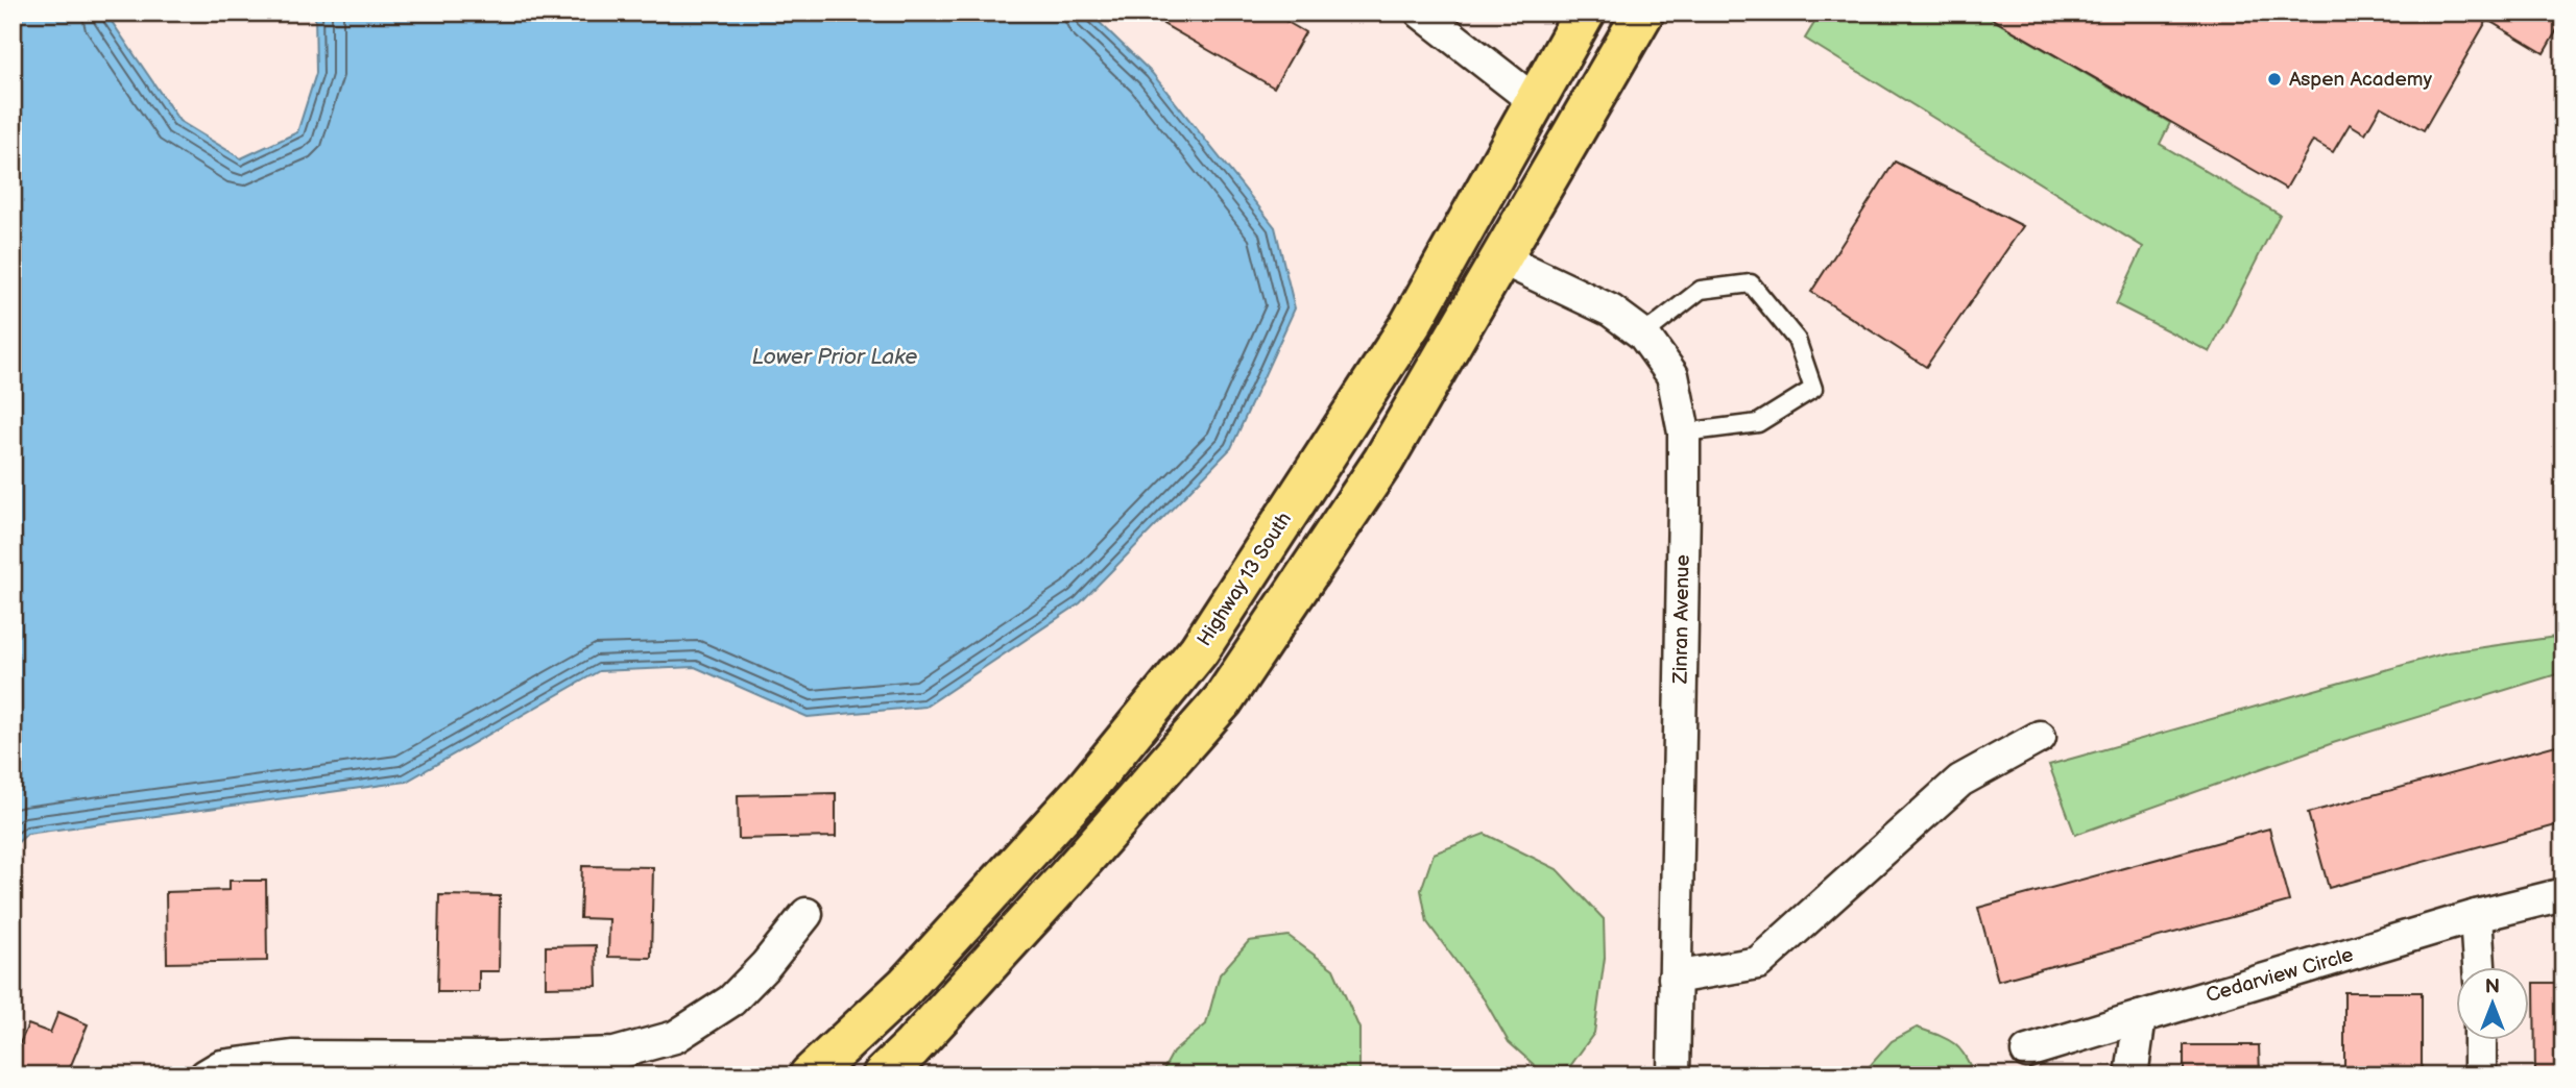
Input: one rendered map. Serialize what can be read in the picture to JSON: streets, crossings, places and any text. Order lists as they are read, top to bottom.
{
  "streets": {
    "main road": ["Highway 13 South"],
    "street": ["Zinran Avenue", "Cedarview Circle"]
  },
  "water": ["Lower Prior Lake"],
  "places": ["Aspen Academy"],
  "north": "top"
}
